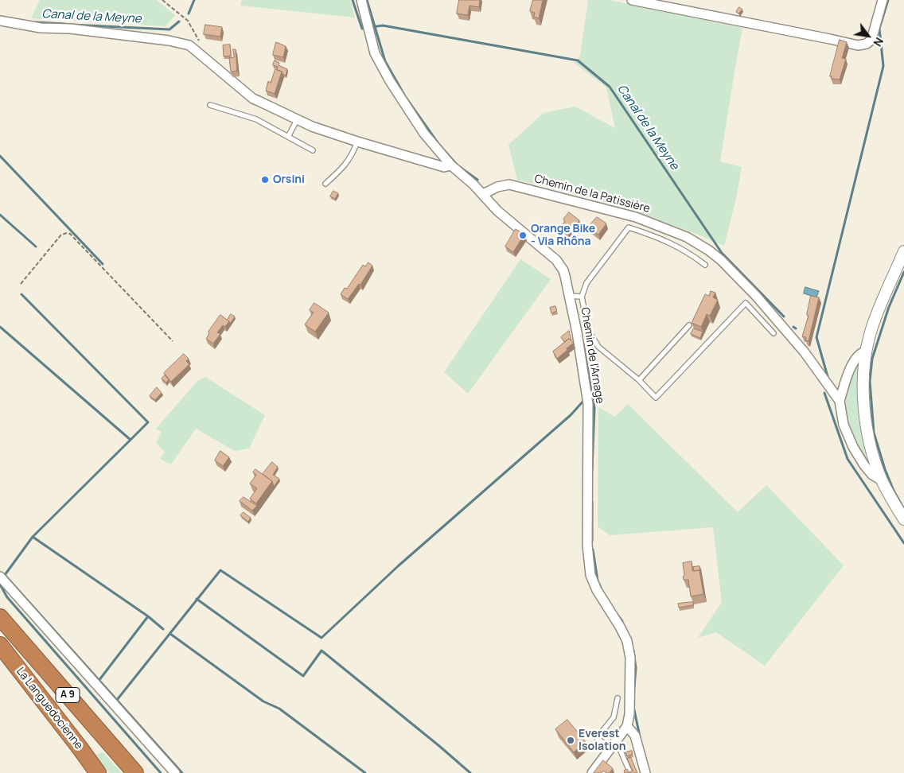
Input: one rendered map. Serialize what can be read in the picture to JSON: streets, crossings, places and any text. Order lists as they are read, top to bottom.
{
  "streets": {
    "highway": ["A 9", "La Languedocienne"],
    "street": ["Chemin de la Patissière", "Chemin de l'Arnage"]
  },
  "crossings": [
    ["Chemin de la Patissière", "Chemin de l'Arnage"]
  ],
  "water": ["Canal de la Meyne"],
  "places": ["Orsini", "Orange Bike - Via Rhôna", "Everest Isolation"],
  "north": "bottom right"
}
